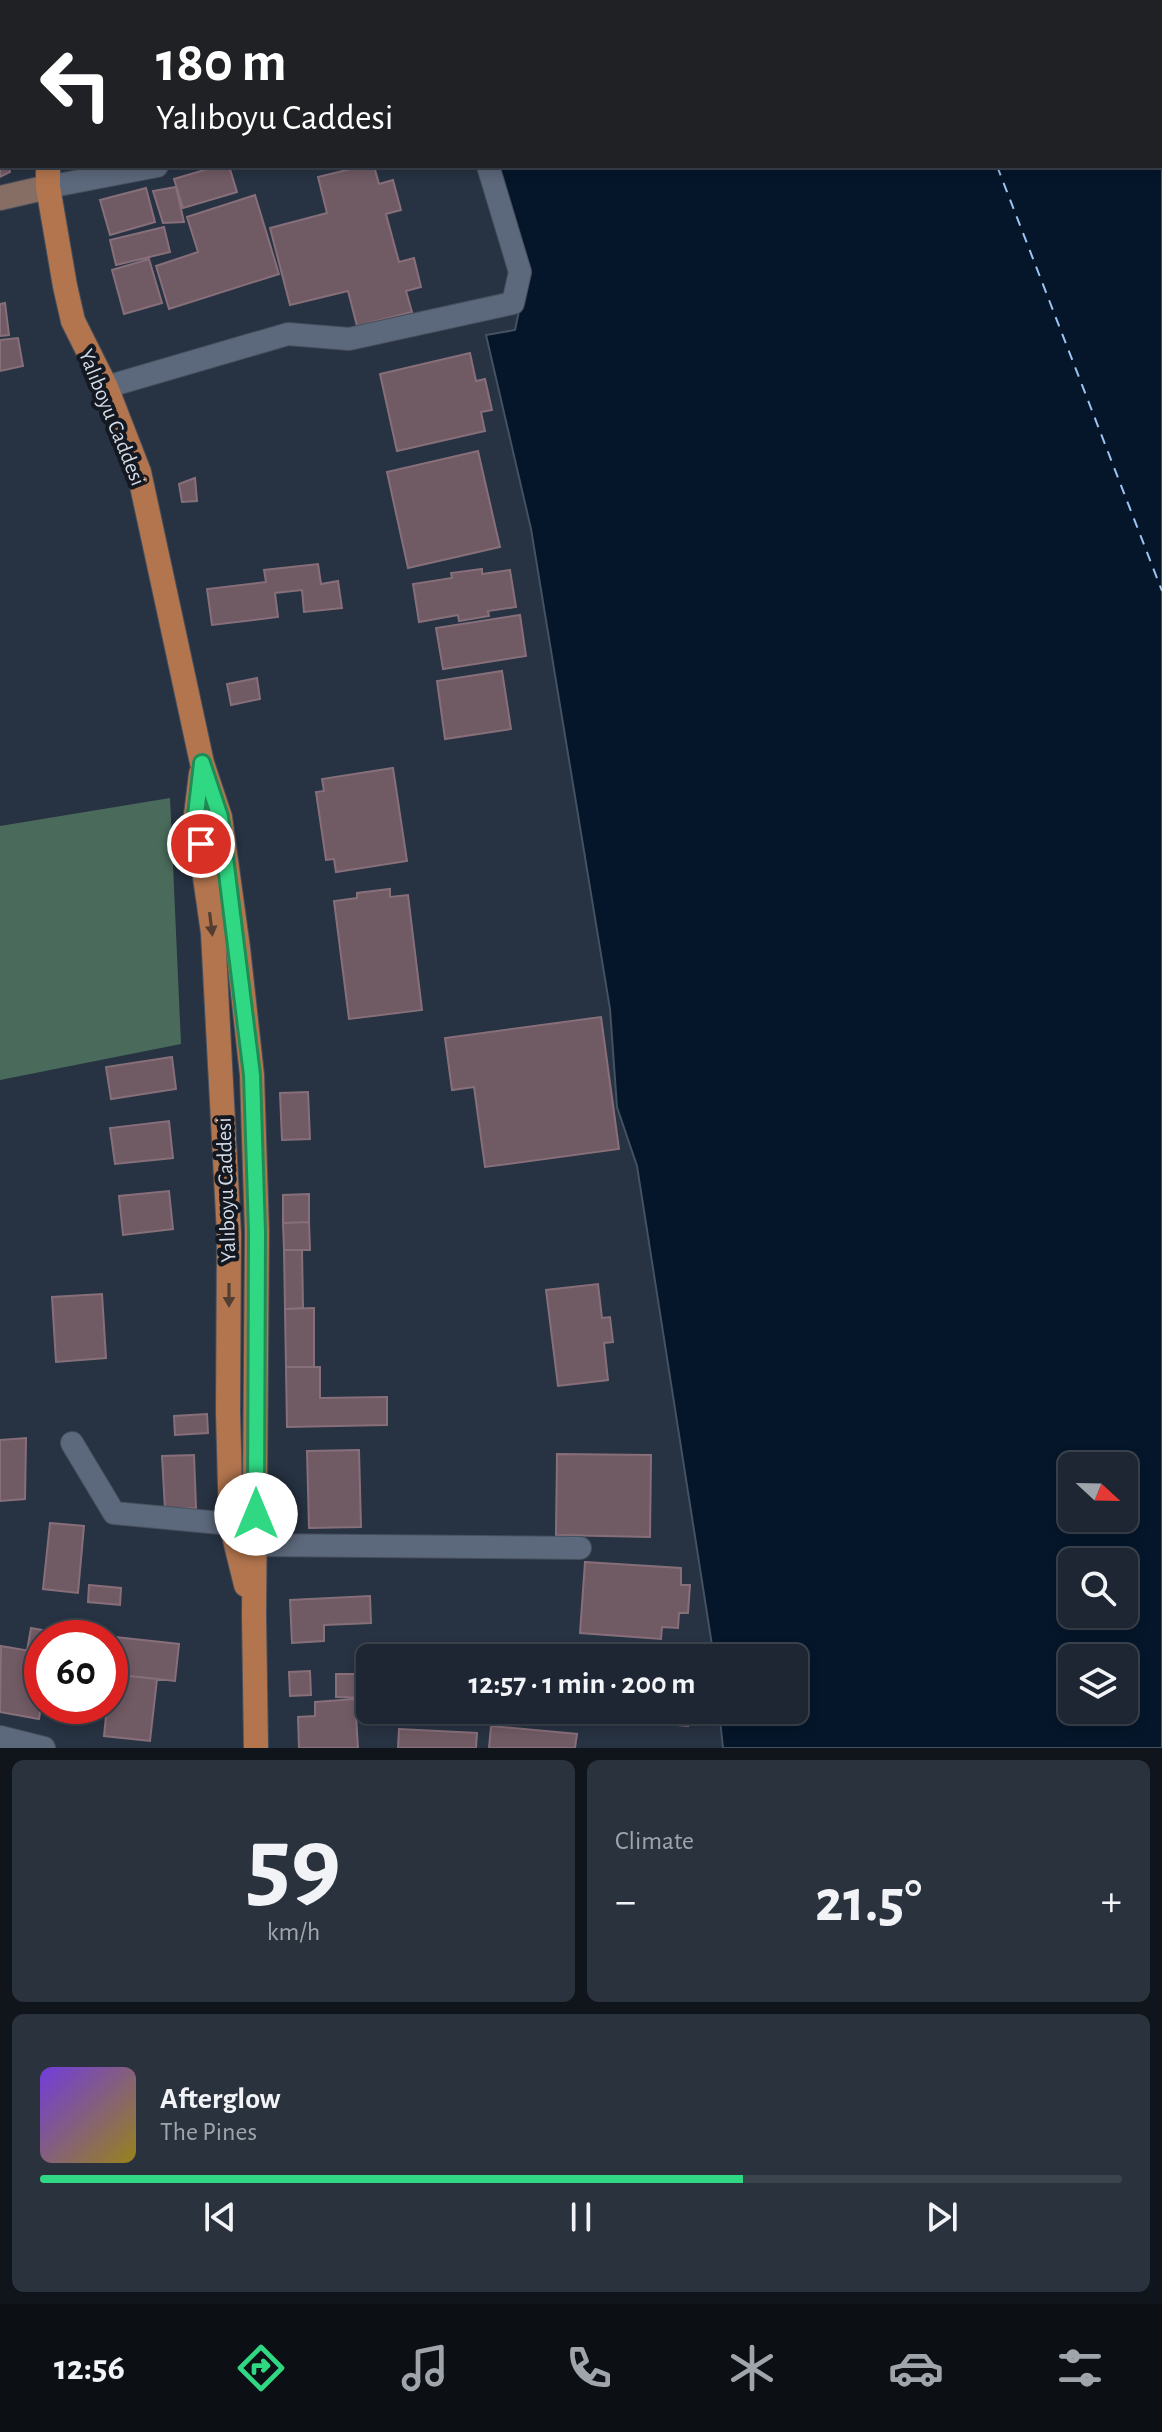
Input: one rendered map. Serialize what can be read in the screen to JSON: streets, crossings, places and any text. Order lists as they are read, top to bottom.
{
  "streets": {
    "main road": ["Yalıboyu Caddesi"]
  },
  "north": "right",
  "page": {
    "turn": ["180 m", "Yalıboyu Caddesi"],
    "limit": "60",
    "trip": "12:57 · 1 min · 200 m",
    "tile": [
      ["59", "km/h"],
      "Climate"
    ],
    "heat": ["−", "21.5°", "+"],
    "song": ["Afterglow", "The Pines"],
    "tabs": "12:56"
  }
}
